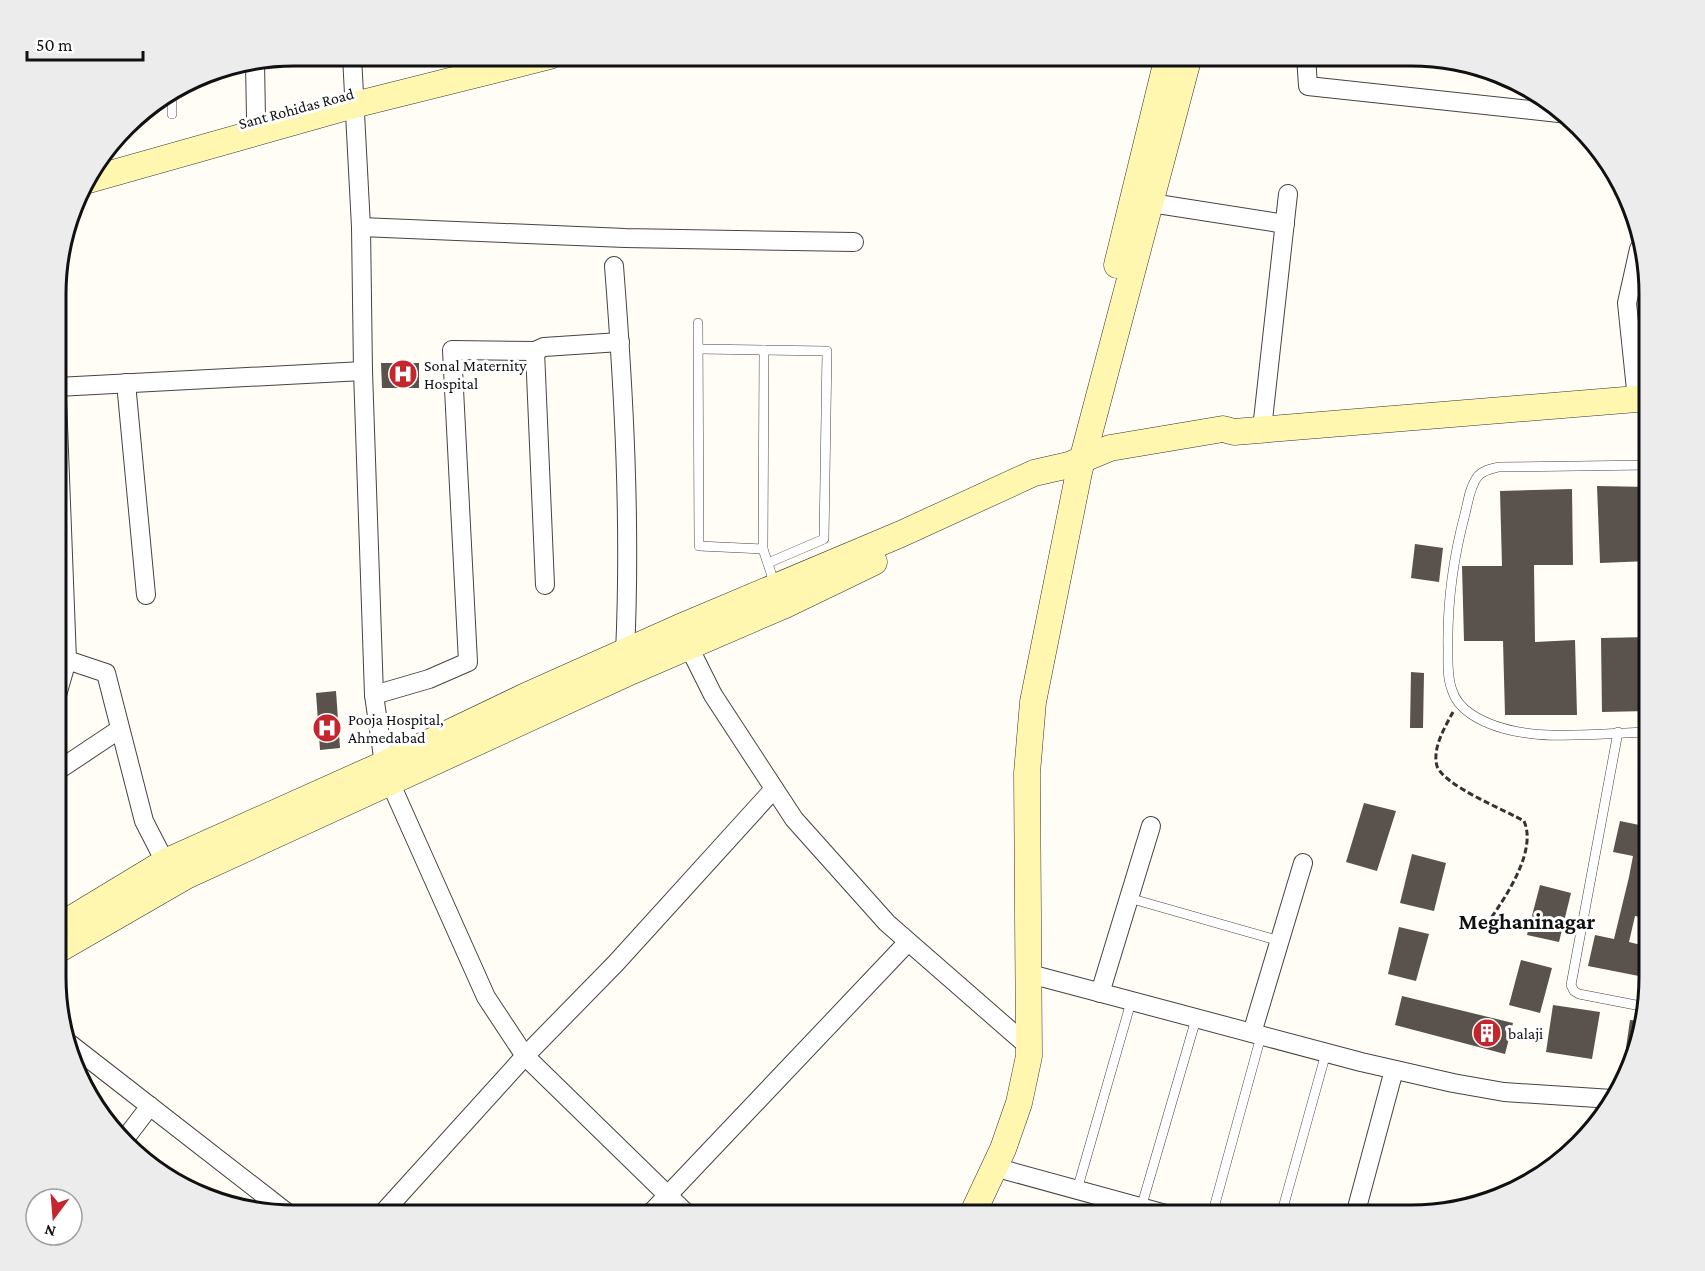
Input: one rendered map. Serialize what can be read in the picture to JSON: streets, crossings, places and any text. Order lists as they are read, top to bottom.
{
  "streets": {
    "street": ["Sant Rohidas Road"]
  },
  "districts": ["Meghaninagar"],
  "places": {
    "hospital": ["Sonal Maternity Hospital", "Pooja Hospital, Ahmedabad"],
    "building": ["balaji"]
  },
  "scale_bar": "50 m",
  "north": "bottom"
}
